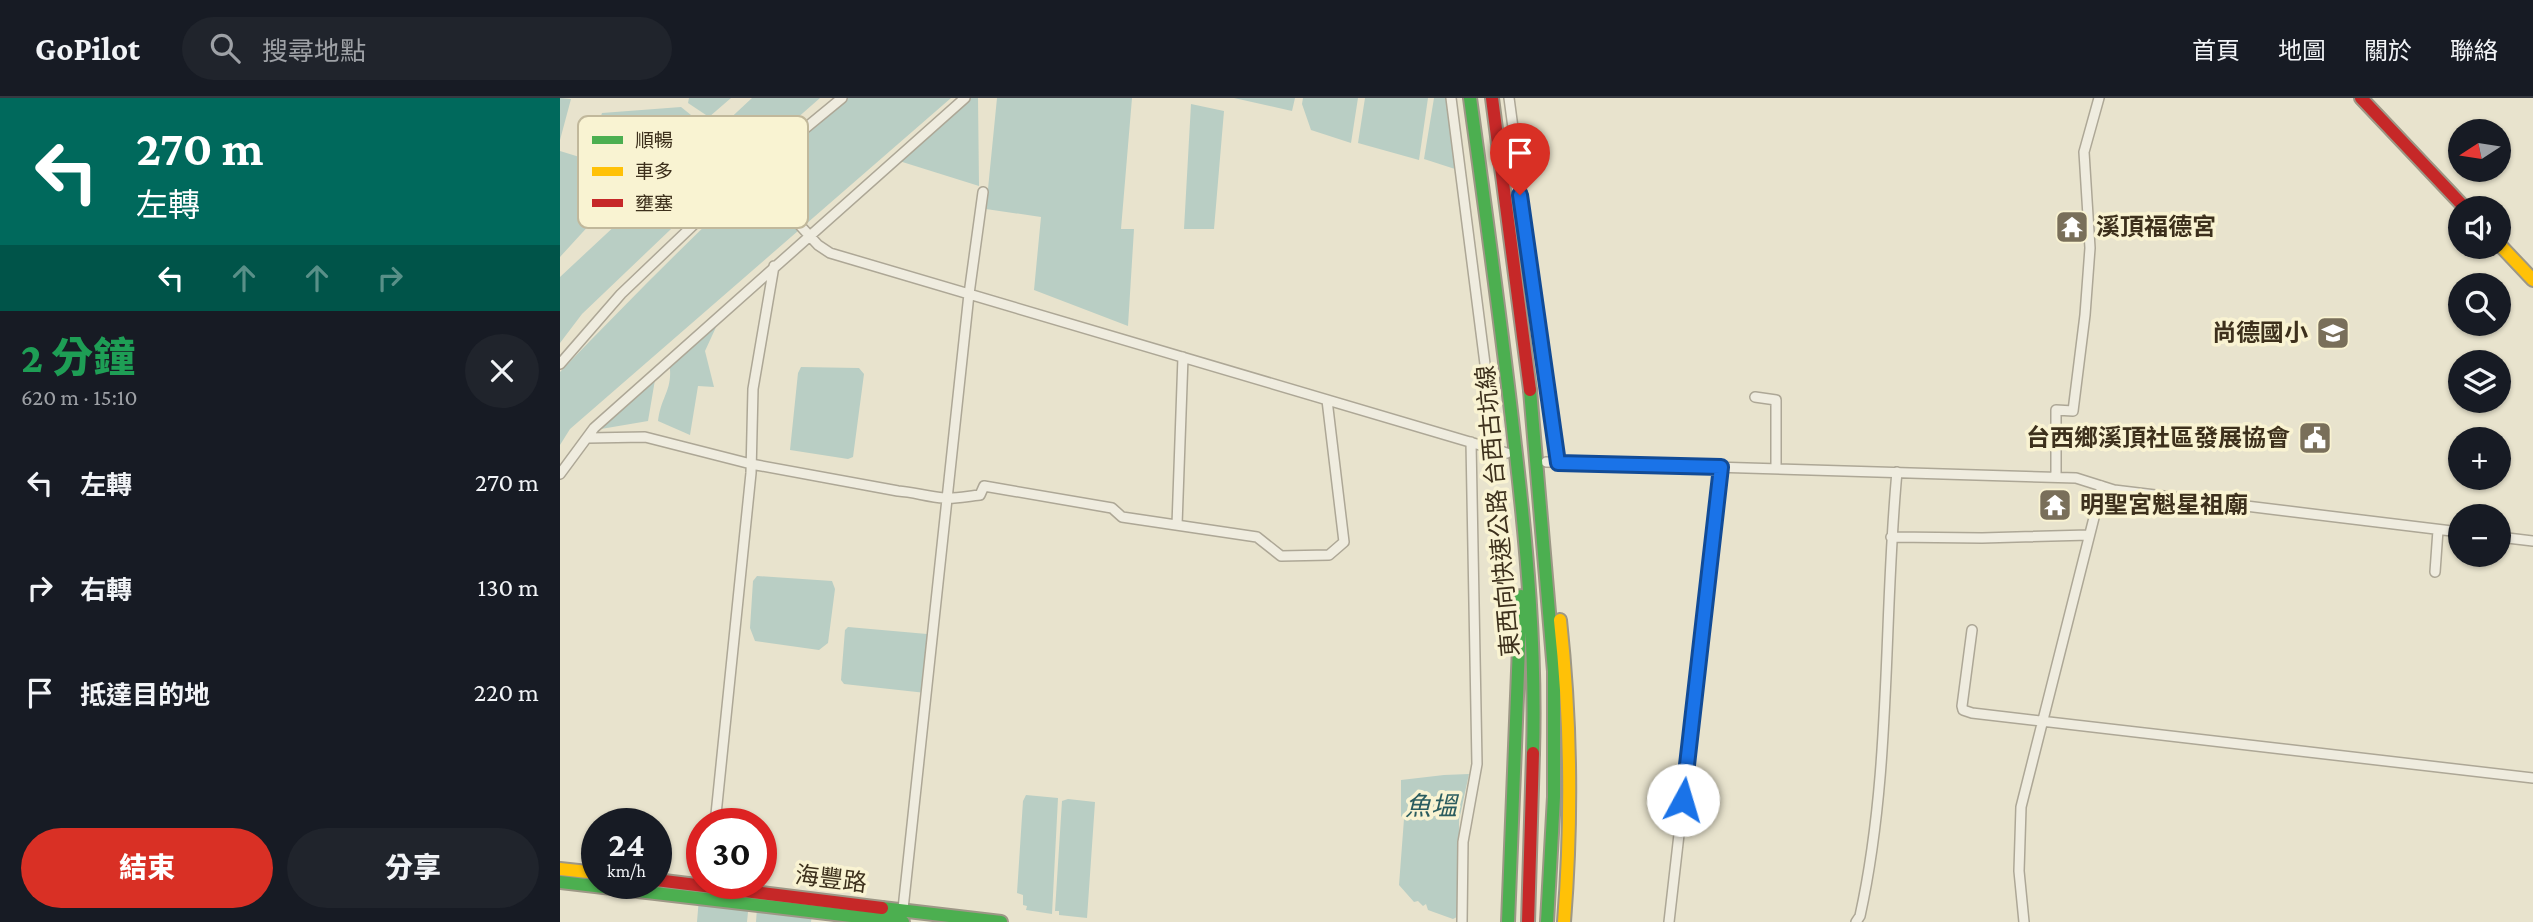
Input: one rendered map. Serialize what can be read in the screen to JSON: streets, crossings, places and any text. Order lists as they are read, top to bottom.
{
  "streets": {
    "main road": ["東西向快速公路 台西古坑線", "海豐路"]
  },
  "water": ["魚塭"],
  "places": {
    "temple": ["溪頂福德宮", "明聖宮魁星祖廟"],
    "school or university": ["尚德國小"],
    "public building": ["台西鄉溪頂社區發展協會"]
  },
  "legend": ["順暢", "車多", "壅塞"],
  "north": "left",
  "page": {
    "header": "GoPilot",
    "search": "搜尋地點",
    "nav": [
      "首頁",
      "地圖",
      "關於",
      "聯絡"
    ],
    "turn": ["270 m", "左轉"],
    "map_buttons": ["+", "−"],
    "heading": ["2 分鐘", "620 m · 15:10"],
    "list": [
      {
        "name": "左轉",
        "value": "270 m"
      },
      {
        "name": "右轉",
        "value": "130 m"
      },
      {
        "name": "抵達目的地",
        "value": "220 m"
      }
    ],
    "speed": "24 km/h",
    "limit": "30",
    "buttons": ["結束", "分享"]
  }
}
